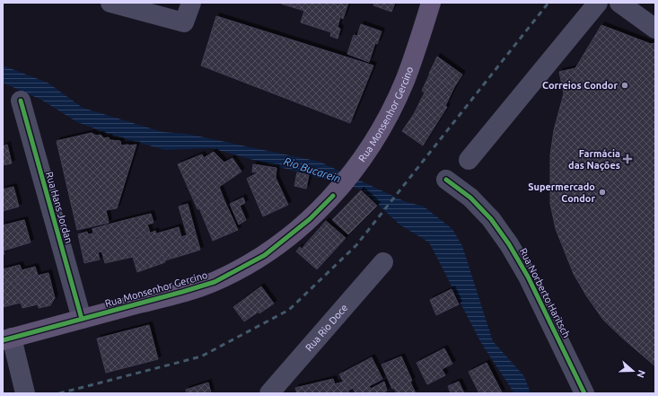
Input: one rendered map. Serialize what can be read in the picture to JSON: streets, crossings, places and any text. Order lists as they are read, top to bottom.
{
  "streets": {
    "main road": ["Rua Monsenhor Gercino"],
    "street": ["Rua Hans Jordan", "Rua Norberto Haritsch", "Rua Rio Doce"]
  },
  "crossings": [
    ["Rua Monsenhor Gercino", "Rua Hans Jordan"]
  ],
  "water": ["Rio Bucarein"],
  "places": {
    "other": ["Correios Condor", "Supermercado Condor"],
    "health": ["Farmácia das Nações"]
  },
  "north": "right"
}
